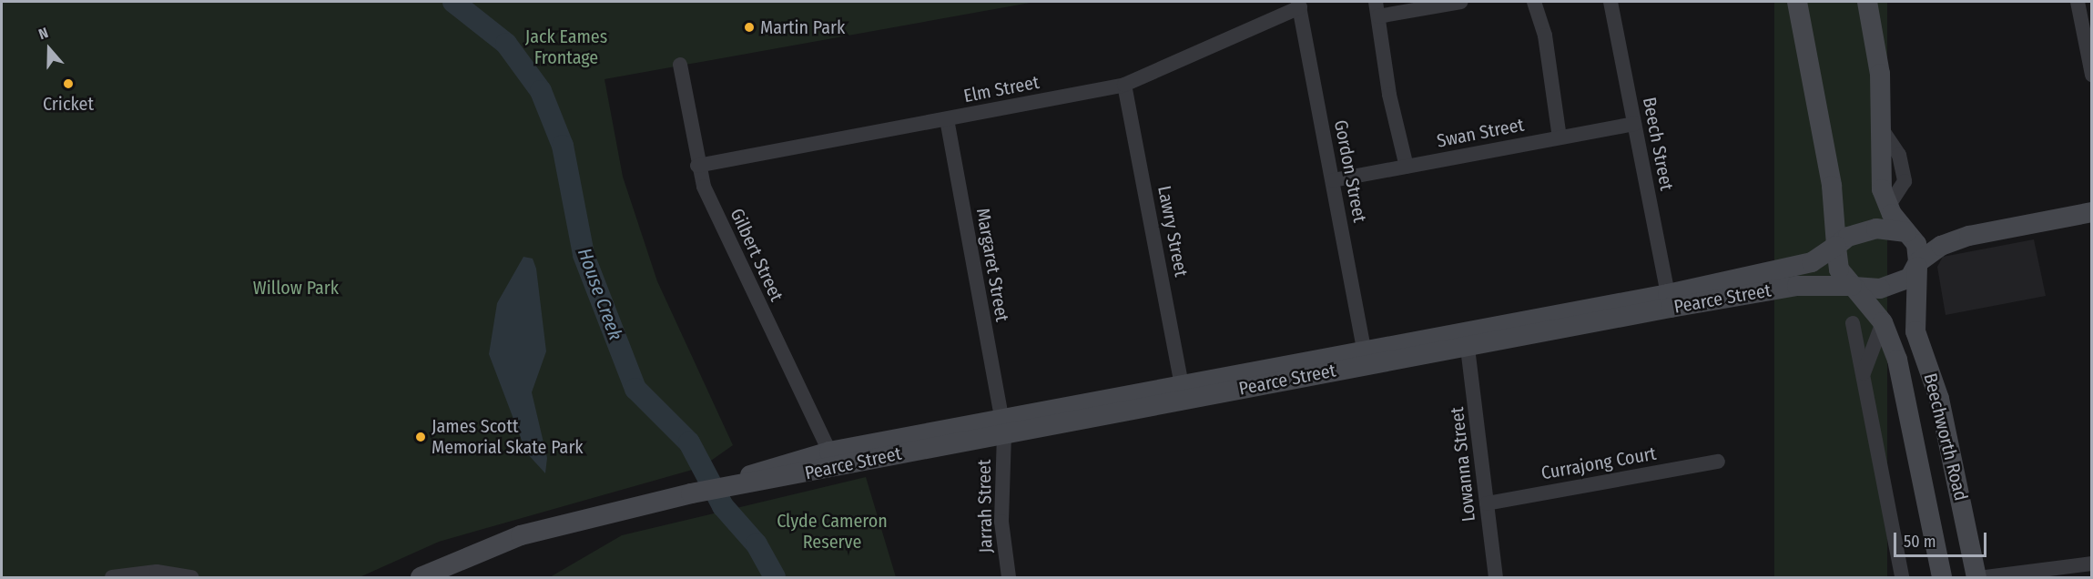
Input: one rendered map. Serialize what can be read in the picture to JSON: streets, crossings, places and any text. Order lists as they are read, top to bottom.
{
  "streets": {
    "main road": ["Pearce Street", "Beechworth Road"],
    "street": [
      "Elm Street",
      "Swan Street",
      "Beech Street",
      "Gordon Street",
      "Lawry Street",
      "Gilbert Street",
      "Margaret Street",
      "Currajong Court",
      "Lowanna Street",
      "Jarrah Street"
    ]
  },
  "crossings": [
    ["Elm Street", "Gordon Street"],
    ["Elm Street", "Lawry Street"],
    ["Elm Street", "Gilbert Street"],
    ["Elm Street", "Margaret Street"],
    ["Swan Street", "Beech Street"],
    ["Swan Street", "Gordon Street"],
    ["Beech Street", "Pearce Street"],
    ["Gordon Street", "Pearce Street"],
    ["Lawry Street", "Pearce Street"],
    ["Gilbert Street", "Pearce Street"],
    ["Margaret Street", "Pearce Street"],
    ["Margaret Street", "Jarrah Street"],
    ["Pearce Street", "Beechworth Road"],
    ["Pearce Street", "Lowanna Street"],
    ["Pearce Street", "Jarrah Street"],
    ["Currajong Court", "Lowanna Street"]
  ],
  "water": ["House Creek"],
  "parks": ["Jack Eames Frontage", "Willow Park", "Clyde Cameron Reserve"],
  "places": ["Martin Park", "Cricket", "James Scott Memorial Skate Park"],
  "scale_bar": "50 m",
  "north": "top"
}
